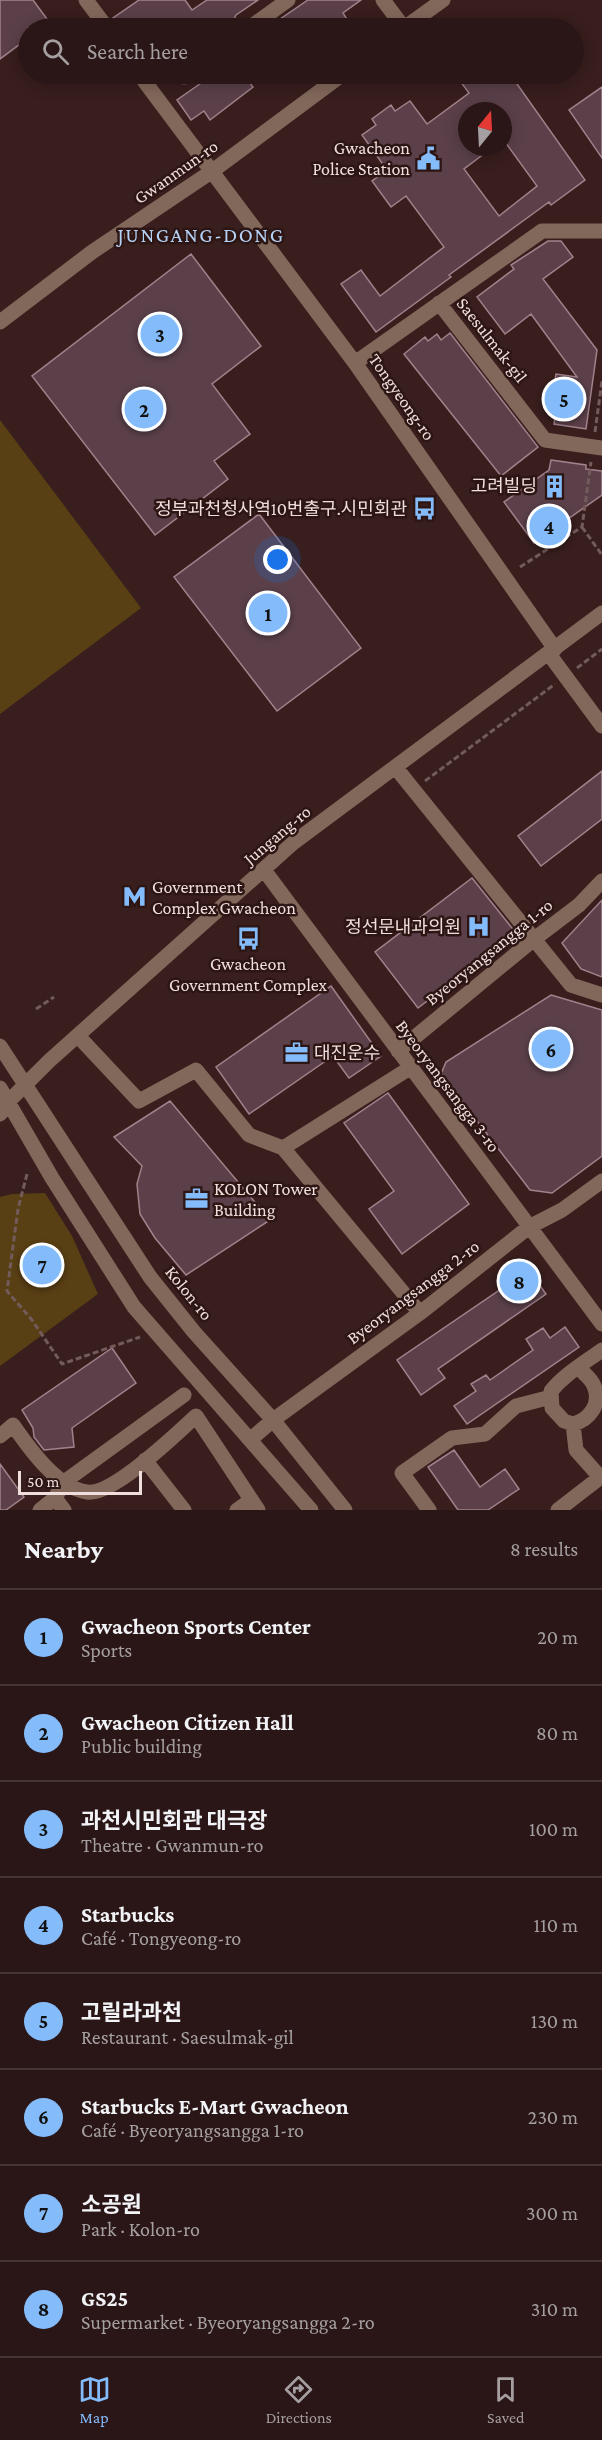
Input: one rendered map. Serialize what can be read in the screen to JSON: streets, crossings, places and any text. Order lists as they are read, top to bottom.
{
  "streets": {
    "street": [
      "Gwanmun-ro",
      "Saesulmak-gil",
      "Tongyeong-ro",
      "Jungang-ro",
      "Byeoryangsangga 1-ro",
      "Byeoryangsangga 3-ro",
      "Byeoryangsangga 2-ro",
      "Kolon-ro"
    ]
  },
  "crossings": [
    ["Gwanmun-ro", "Tongyeong-ro"],
    ["Saesulmak-gil", "Tongyeong-ro"],
    ["Tongyeong-ro", "Jungang-ro"],
    ["Jungang-ro", "Byeoryangsangga 3-ro"],
    ["Jungang-ro", "Kolon-ro"],
    ["Byeoryangsangga 1-ro", "Byeoryangsangga 3-ro"],
    ["Byeoryangsangga 3-ro", "Byeoryangsangga 2-ro"],
    ["Byeoryangsangga 2-ro", "Kolon-ro"]
  ],
  "districts": ["JUNGANG-DONG"],
  "places": {
    "public building": ["Gwacheon Police Station"],
    "building": ["고려빌딩"],
    "bus stop": ["정부과천청사역10번출구.시민회관", "Gwacheon Government Complex"],
    "metro station": ["Government Complex Gwacheon"],
    "hospital": ["정선문내과의원"],
    "office": ["대진운수", "KOLON Tower Building"]
  },
  "scale_bar": "50 m",
  "north": "top",
  "page": {
    "search": "Search here",
    "pins": [
      "3",
      "5",
      "2",
      "4",
      "1",
      "6",
      "7",
      "8"
    ],
    "scale": "50 m",
    "heading": ["Nearby", "8 results"],
    "list": [
      {
        "mark": "1",
        "name": "Gwacheon Sports Center",
        "note": "Sports",
        "value": "20 m"
      },
      {
        "mark": "2",
        "name": "Gwacheon Citizen Hall",
        "note": "Public building",
        "value": "80 m"
      },
      {
        "mark": "3",
        "name": "과천시민회관 대극장",
        "note": "Theatre · Gwanmun-ro",
        "value": "100 m"
      },
      {
        "mark": "4",
        "name": "Starbucks",
        "note": "Café · Tongyeong-ro",
        "value": "110 m"
      },
      {
        "mark": "5",
        "name": "고릴라과천",
        "note": "Restaurant · Saesulmak-gil",
        "value": "130 m"
      },
      {
        "mark": "6",
        "name": "Starbucks E-Mart Gwacheon",
        "note": "Café · Byeoryangsangga 1-ro",
        "value": "230 m"
      },
      {
        "mark": "7",
        "name": "소공원",
        "note": "Park · Kolon-ro",
        "value": "300 m"
      },
      {
        "mark": "8",
        "name": "GS25",
        "note": "Supermarket · Byeoryangsangga 2-ro",
        "value": "310 m"
      }
    ],
    "nav": ["Map", "Directions", "Saved"]
  }
}
